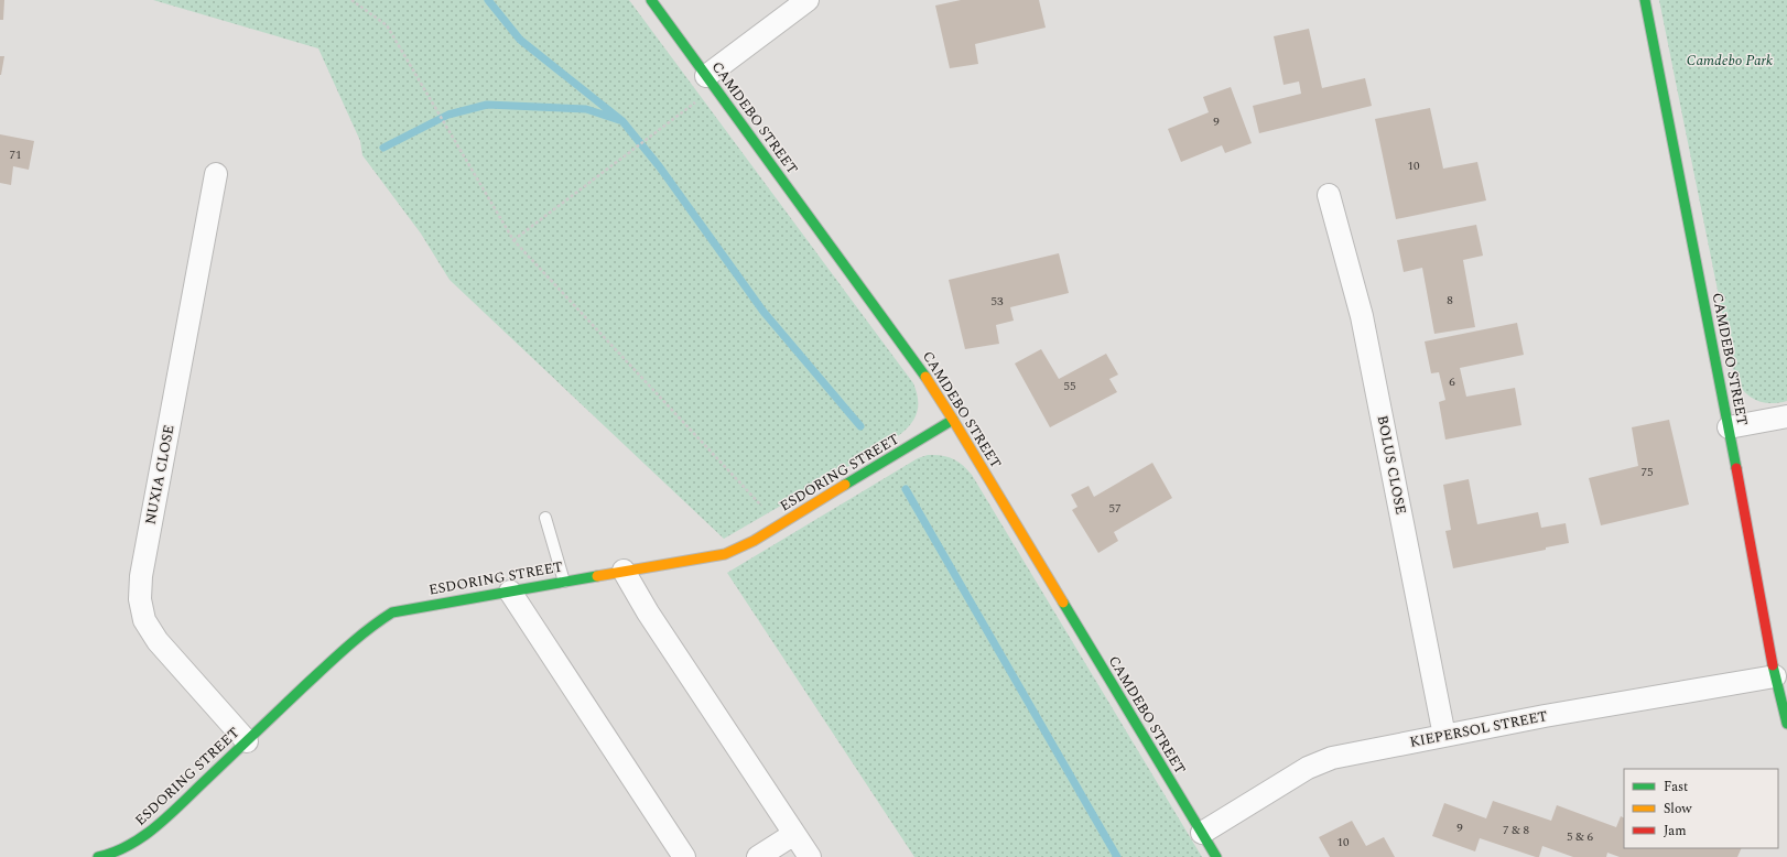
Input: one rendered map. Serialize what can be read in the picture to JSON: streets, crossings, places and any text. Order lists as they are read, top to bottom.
{
  "streets": {
    "street": [
      "CAMDEBO STREET",
      "BOLUS CLOSE",
      "ESDORING STREET",
      "NUXIA CLOSE",
      "KIEPERSOL STREET"
    ]
  },
  "crossings": [
    ["CAMDEBO STREET", "ESDORING STREET"],
    ["CAMDEBO STREET", "KIEPERSOL STREET"],
    ["BOLUS CLOSE", "KIEPERSOL STREET"],
    ["ESDORING STREET", "NUXIA CLOSE"]
  ],
  "parks": ["Camdebo Park"],
  "house_numbers": [
    "9",
    "71",
    "10",
    "8",
    "53",
    "6",
    "55",
    "75",
    "57",
    "9",
    "7 & 8",
    "5 & 6",
    "10"
  ],
  "legend": ["Fast", "Slow", "Jam"]
}
